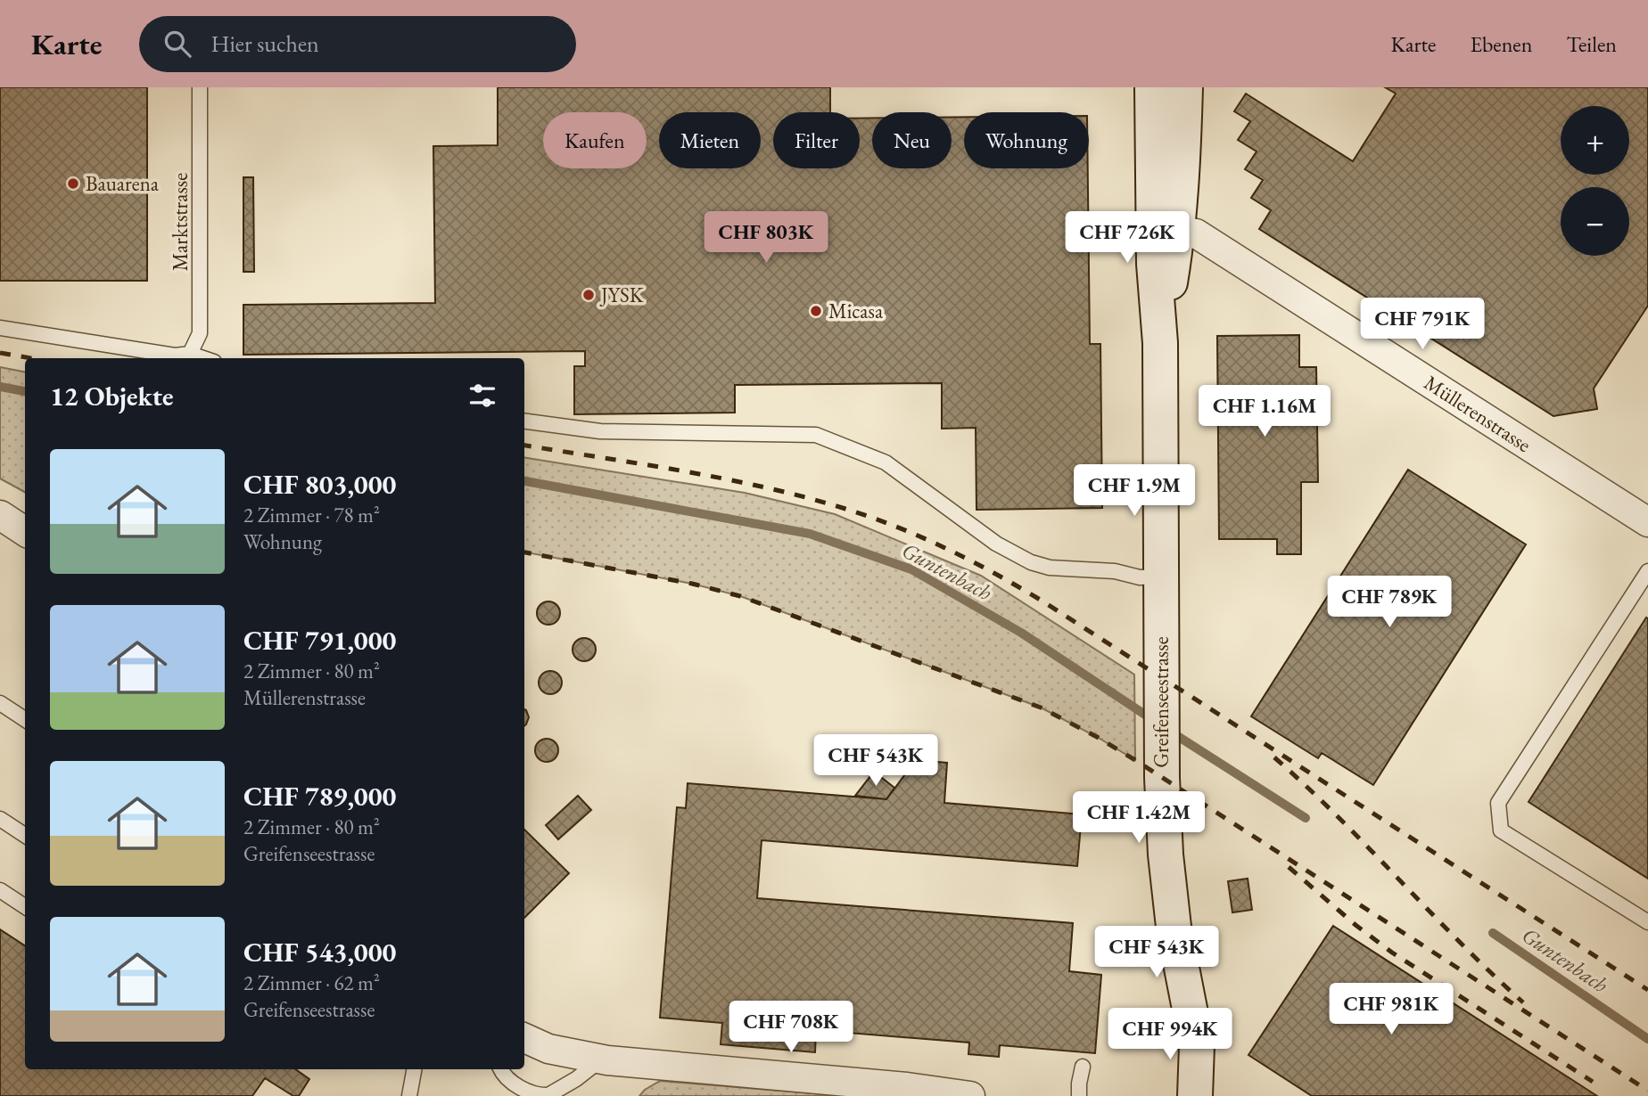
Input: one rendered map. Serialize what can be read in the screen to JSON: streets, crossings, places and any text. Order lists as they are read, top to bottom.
{
  "streets": {
    "street": ["Müllerenstrasse", "Greifenseestrasse"],
    "lane": ["Marktstrasse"]
  },
  "crossings": [
    ["Müllerenstrasse", "Greifenseestrasse"]
  ],
  "water": ["Guntenbach"],
  "places": ["Bauarena", "JYSK", "Micasa"],
  "page": {
    "header": "Karte",
    "search": "Hier suchen",
    "nav": ["Karte", "Ebenen", "Teilen"],
    "map_buttons": ["+", "−"],
    "chip": [
      "Kaufen",
      "Mieten",
      "Filter",
      "Neu",
      "Wohnung"
    ],
    "price": [
      "CHF 803K",
      "CHF 726K",
      "CHF 791K",
      "CHF 1.16M",
      "CHF 1.9M",
      "CHF 789K",
      "CHF 543K",
      "CHF 1.42M",
      "CHF 543K",
      "CHF 981K",
      "CHF 708K",
      "CHF 994K"
    ],
    "heading": "12 Objekte",
    "list": [
      {
        "name": "CHF 803,000",
        "note": "2 Zimmer · 78 m² · Wohnung"
      },
      {
        "name": "CHF 791,000",
        "note": "2 Zimmer · 80 m² · Müllerenstrasse"
      },
      {
        "name": "CHF 789,000",
        "note": "2 Zimmer · 80 m² · Greifenseestrasse"
      },
      {
        "name": "CHF 543,000",
        "note": "2 Zimmer · 62 m² · Greifenseestrasse"
      }
    ]
  }
}
